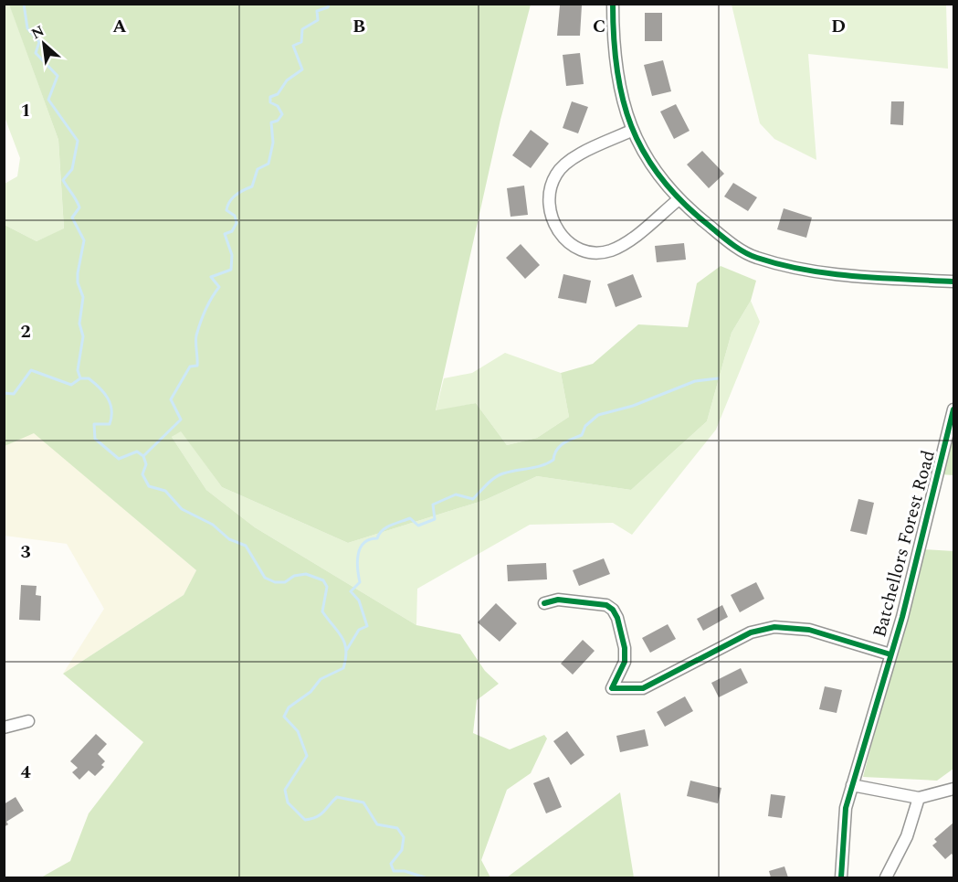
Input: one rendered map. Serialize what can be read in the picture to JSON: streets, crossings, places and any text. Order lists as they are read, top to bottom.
{
  "streets": {
    "street": ["Batchellors Forest Road"]
  },
  "north": "top left",
  "grid": {
    "columns": [
      "A",
      "B",
      "C",
      "D"
    ],
    "rows": [
      "1",
      "2",
      "3",
      "4"
    ]
  }
}
